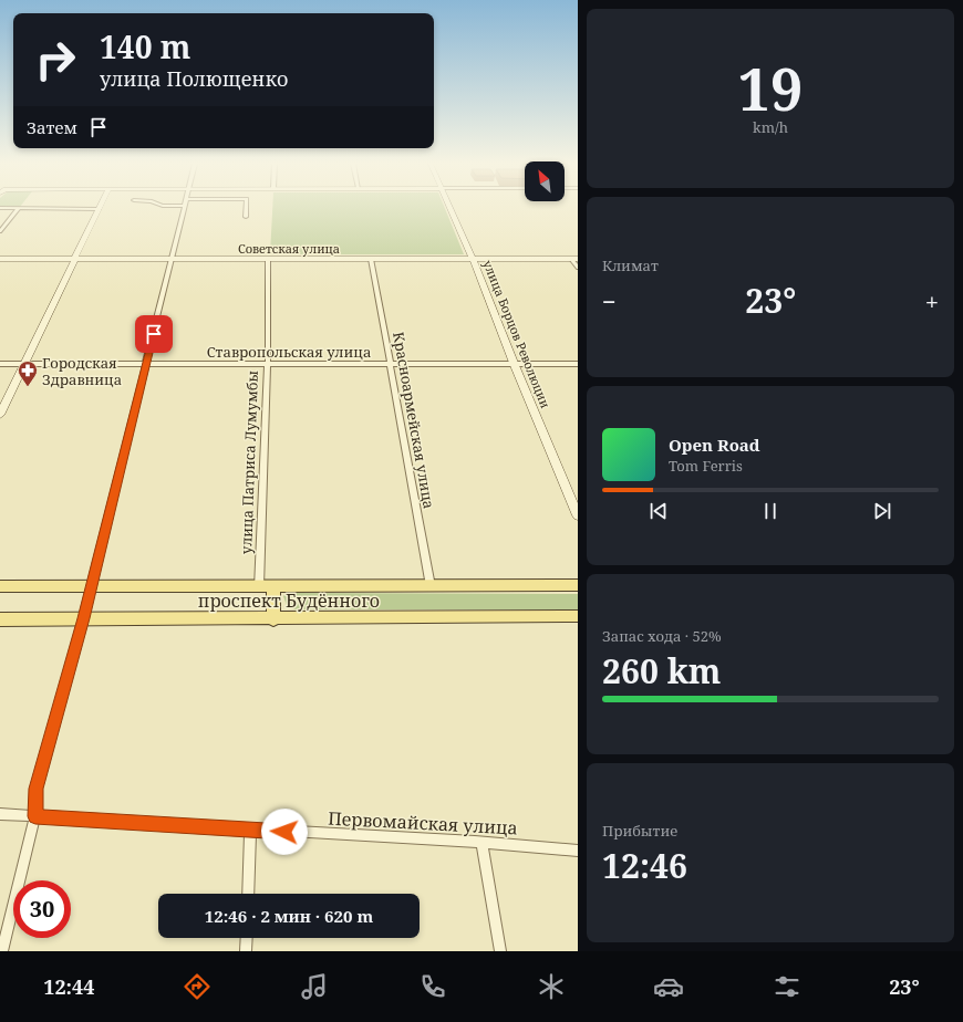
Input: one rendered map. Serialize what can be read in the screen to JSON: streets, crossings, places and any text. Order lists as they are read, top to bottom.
{
  "streets": {
    "main road": ["проспект Будённого"],
    "street": [
      "Советская улица",
      "улица Борцов Революции",
      "Ставропольская улица",
      "Красноармейская улица",
      "улица Патриса Лумумбы",
      "Первомайская улица"
    ]
  },
  "crossings": [
    ["Советская улица", "улица Борцов Революции"],
    ["Советская улица", "Красноармейская улица"],
    ["Советская улица", "улица Патриса Лумумбы"],
    ["улица Борцов Революции", "Ставропольская улица"],
    ["Ставропольская улица", "Красноармейская улица"],
    ["Ставропольская улица", "улица Патриса Лумумбы"],
    ["Красноармейская улица", "проспект Будённого"],
    ["улица Патриса Лумумбы", "проспект Будённого"]
  ],
  "places": {
    "pharmacy": ["Городская Здравница"]
  },
  "north": "top left",
  "page": {
    "tile": [
      ["19", "km/h"],
      "Климат",
      ["Запас хода · 52%", "260 km"],
      ["Прибытие", "12:46"]
    ],
    "turn": ["140 m", "улица Полющенко"],
    "then": "Затем",
    "heat": ["−", "23°", "+"],
    "song": ["Open Road", "Tom Ferris"],
    "limit": "30",
    "trip": "12:46 · 2 мин · 620 m",
    "tabs": ["12:44", "23°"]
  }
}
